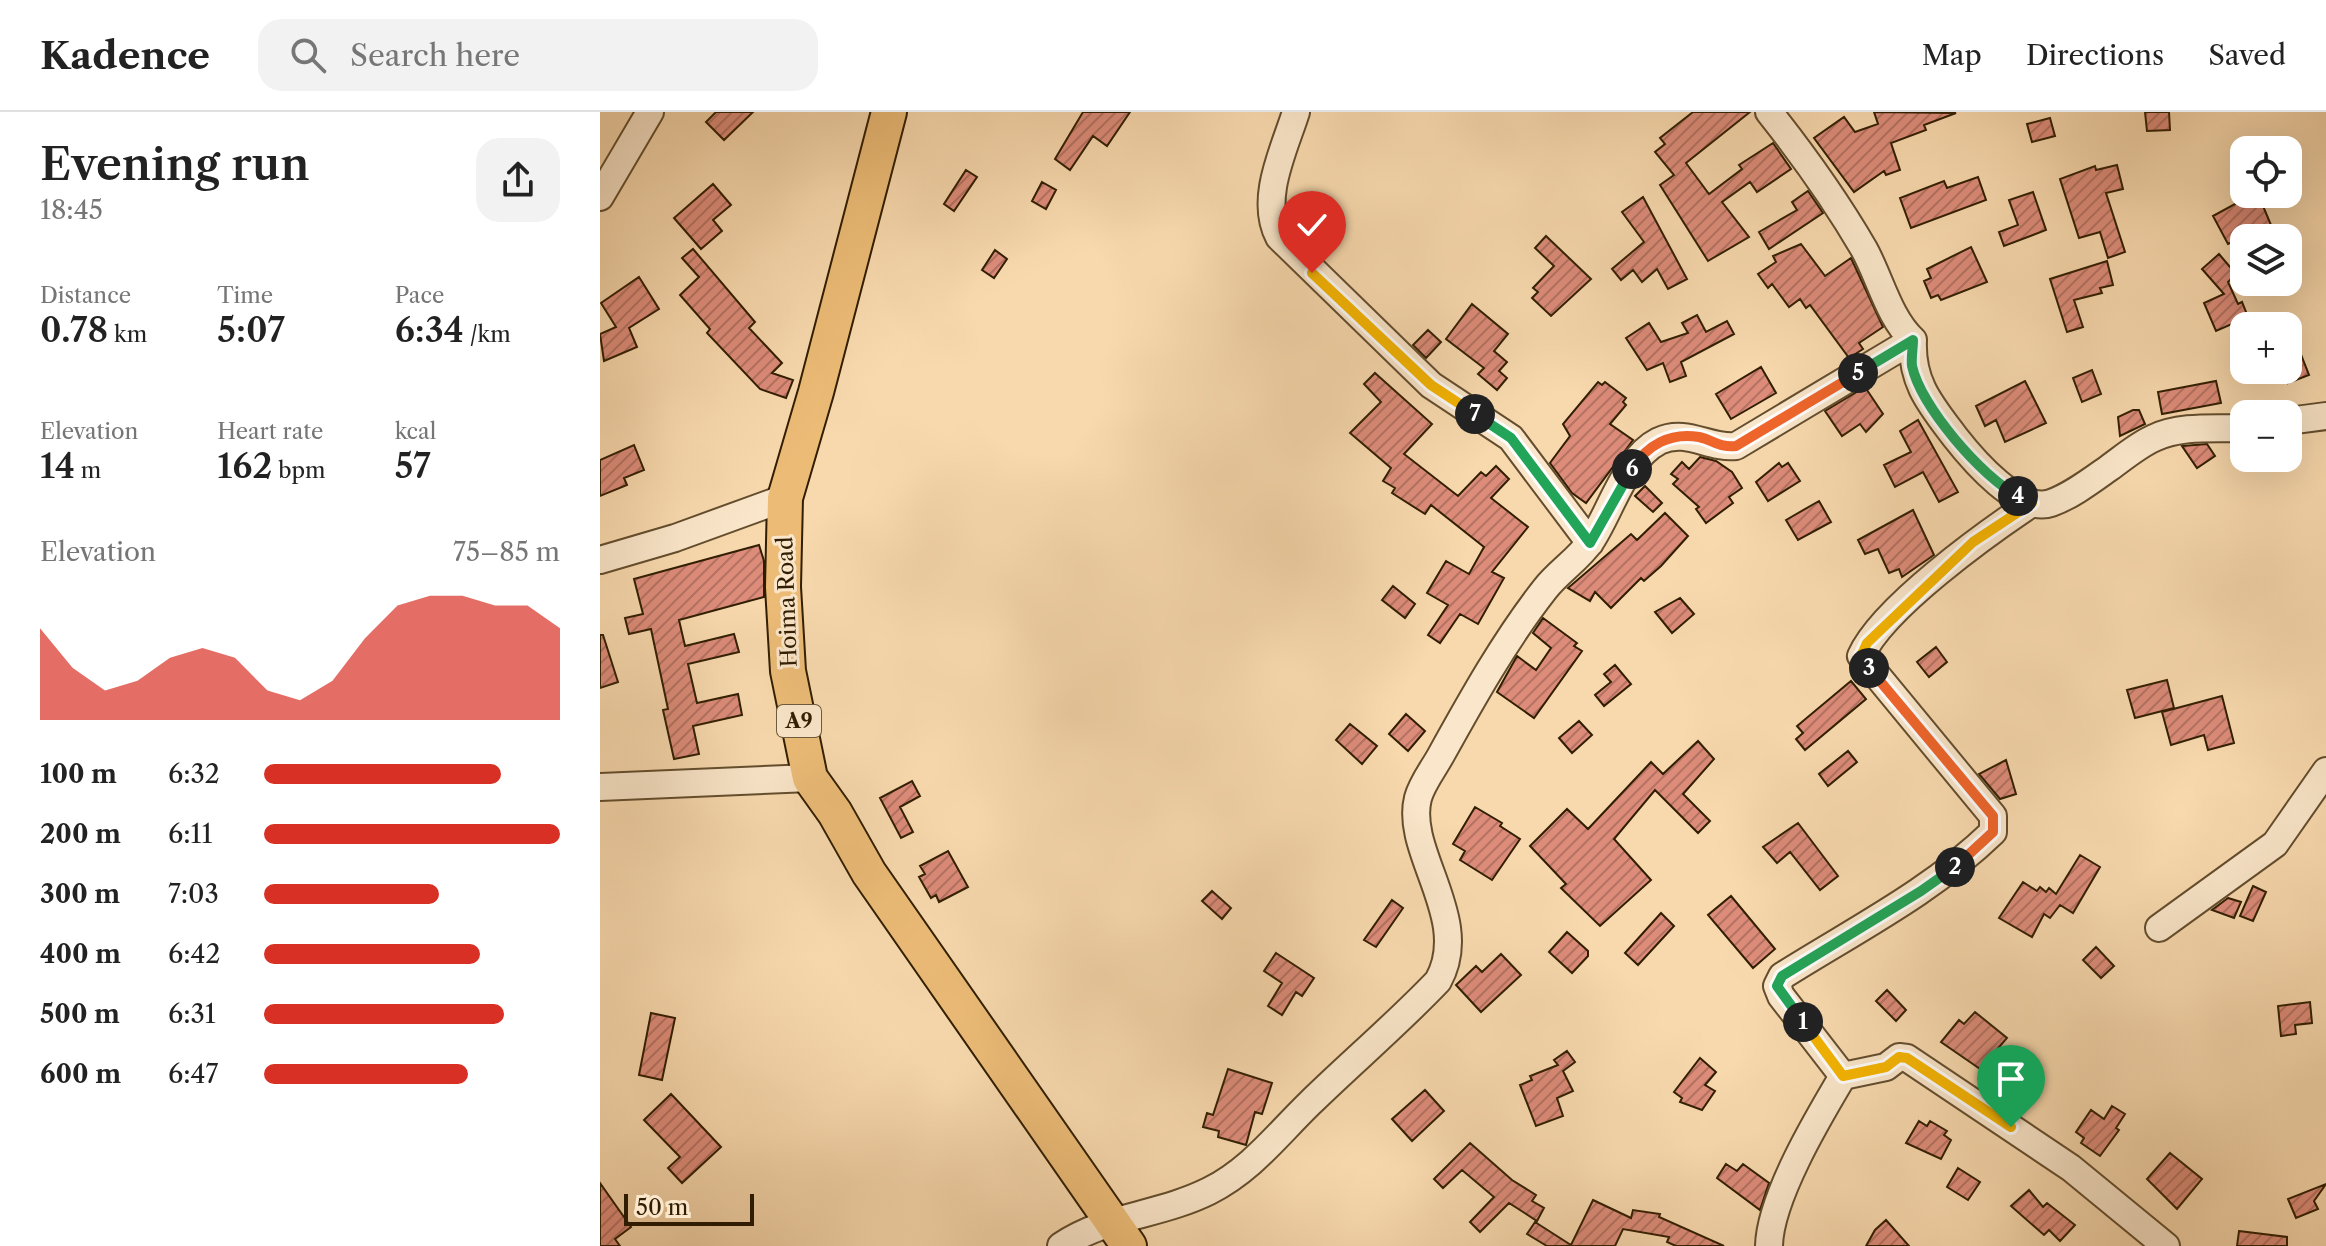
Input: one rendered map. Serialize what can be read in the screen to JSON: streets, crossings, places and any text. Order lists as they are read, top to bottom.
{
  "streets": {
    "main road": ["Hoima Road", "A9"]
  },
  "scale_bar": "50 m",
  "page": {
    "header": "Kadence",
    "search": "Search here",
    "nav": ["Map", "Directions", "Saved"],
    "heading": ["Evening run", "18:45"],
    "map_buttons": ["+", "−"],
    "stats": [
      ["Distance", "0.78 km"],
      ["Time", "5:07"],
      ["Pace", "6:34 /km"],
      ["Elevation", "14 m"],
      ["Heart rate", "162 bpm"],
      ["kcal", "57"]
    ],
    "pins": [
      "5",
      "7",
      "6",
      "4",
      "3",
      "2",
      "1"
    ],
    "chart": ["Elevation", "75–85 m"],
    "list": [
      {
        "name": "100 m",
        "note": "6:32"
      },
      {
        "name": "200 m",
        "note": "6:11"
      },
      {
        "name": "300 m",
        "note": "7:03"
      },
      {
        "name": "400 m",
        "note": "6:42"
      },
      {
        "name": "500 m",
        "note": "6:31"
      },
      {
        "name": "600 m",
        "note": "6:47"
      }
    ],
    "scale": "50 m"
  }
}
